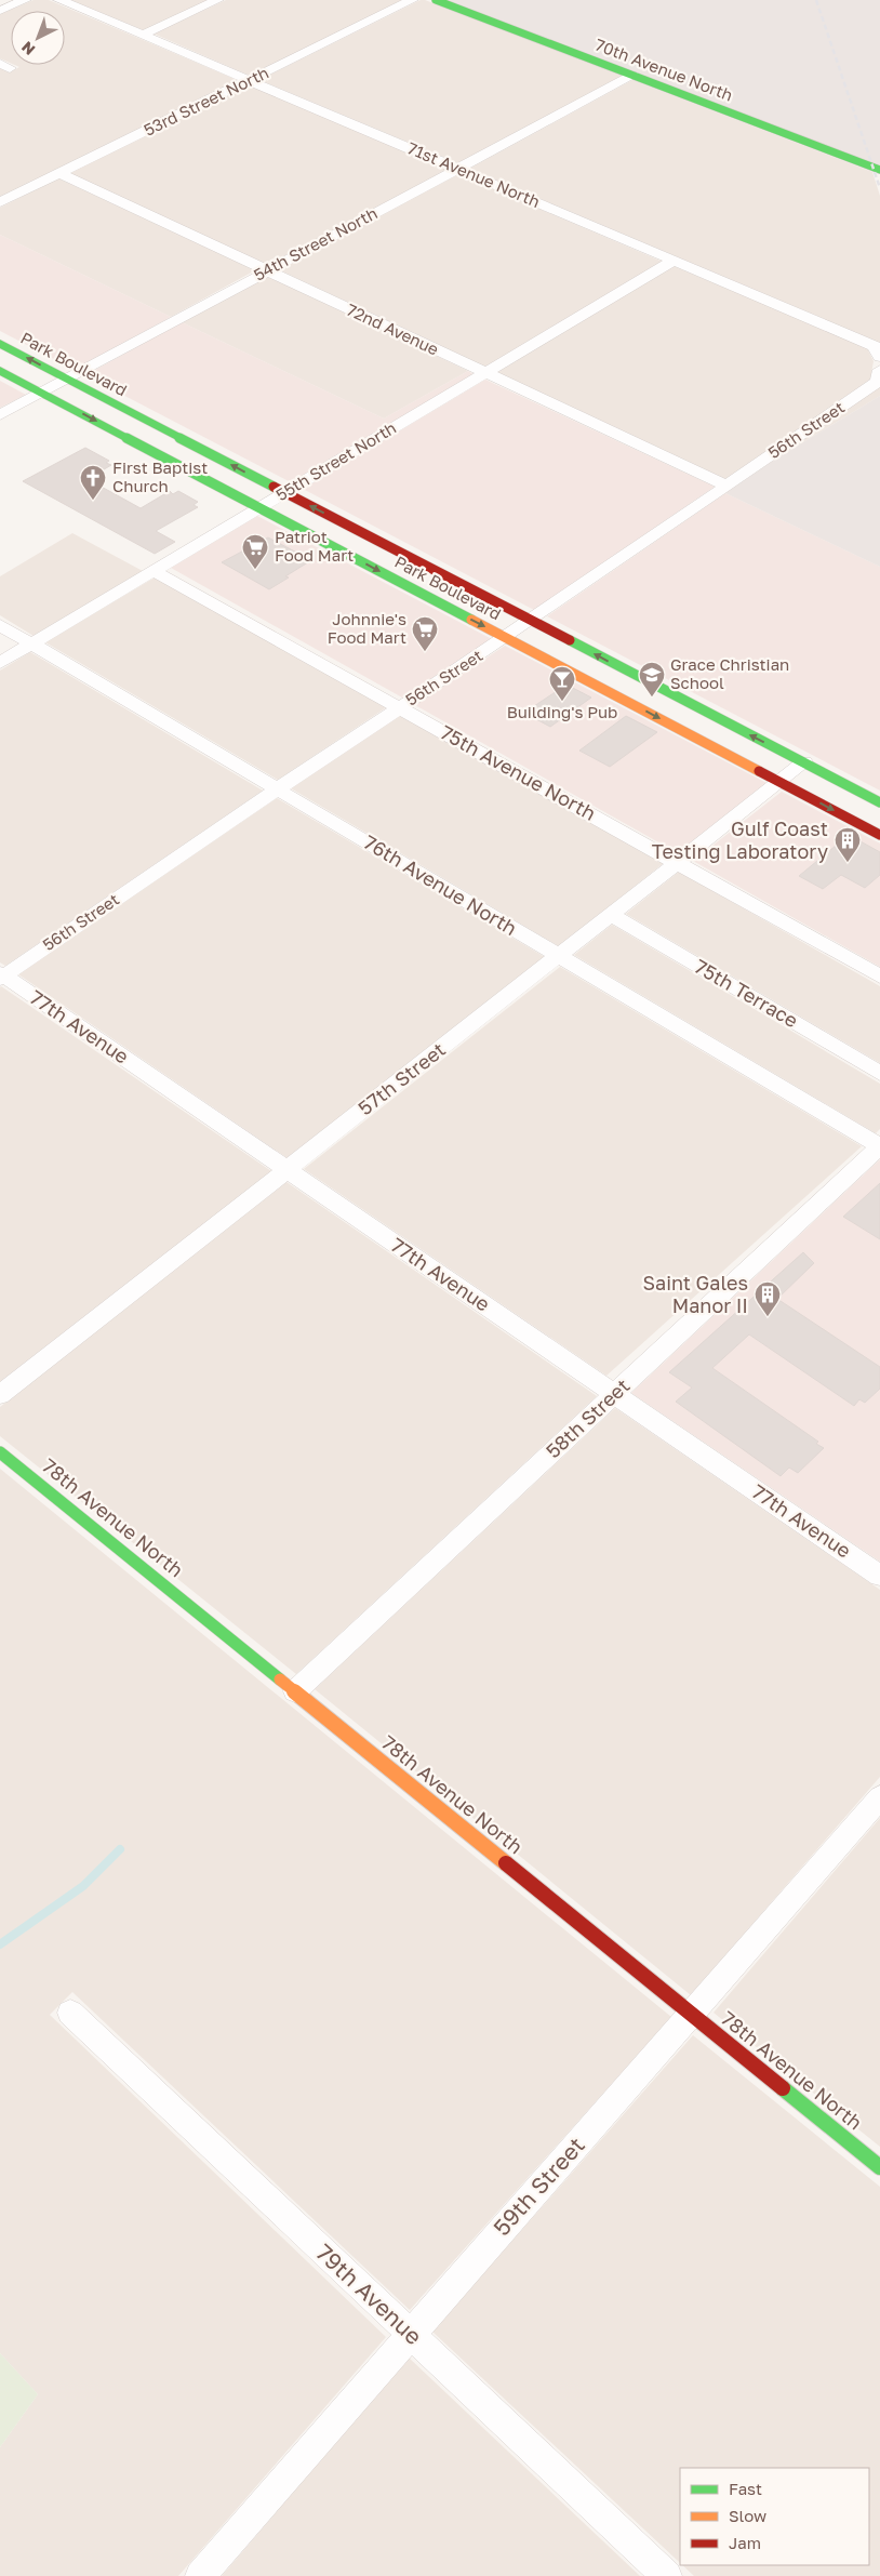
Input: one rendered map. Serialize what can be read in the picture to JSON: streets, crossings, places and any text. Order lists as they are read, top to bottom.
{
  "streets": {
    "main road": ["70th Avenue North", "Park Boulevard", "78th Avenue North"],
    "street": [
      "53rd Street North",
      "71st Avenue North",
      "54th Street North",
      "72nd Avenue",
      "56th Street",
      "55th Street North",
      "75th Avenue North",
      "76th Avenue North",
      "75th Terrace",
      "77th Avenue",
      "57th Street",
      "58th Street",
      "59th Street",
      "79th Avenue"
    ]
  },
  "crossings": [
    ["70th Avenue North", "54th Street North"],
    ["53rd Street North", "71st Avenue North"],
    ["53rd Street North", "72nd Avenue"],
    ["71st Avenue North", "54th Street North"],
    ["71st Avenue North", "55th Street North"],
    ["54th Street North", "72nd Avenue"],
    ["54th Street North", "Park Boulevard"],
    ["72nd Avenue", "56th Street"],
    ["72nd Avenue", "55th Street North"],
    ["Park Boulevard", "56th Street"],
    ["Park Boulevard", "55th Street North"],
    ["Park Boulevard", "57th Street"],
    ["56th Street", "75th Avenue North"],
    ["56th Street", "76th Avenue North"],
    ["56th Street", "77th Avenue"],
    ["55th Street North", "75th Avenue North"],
    ["55th Street North", "76th Avenue North"],
    ["75th Avenue North", "57th Street"],
    ["76th Avenue North", "57th Street"],
    ["76th Avenue North", "58th Street"],
    ["75th Terrace", "57th Street"],
    ["77th Avenue", "57th Street"],
    ["77th Avenue", "58th Street"],
    ["58th Street", "78th Avenue North"],
    ["78th Avenue North", "59th Street"],
    ["59th Street", "79th Avenue"]
  ],
  "places": {
    "church": ["First Baptist Church"],
    "supermarket": ["Patriot Food Mart", "Johnnie's Food Mart"],
    "school or university": ["Grace Christian School"],
    "bar": ["Building's Pub"],
    "building": ["Gulf Coast Testing Laboratory", "Saint Gales Manor II"]
  },
  "legend": ["Fast", "Slow", "Jam"],
  "north": "bottom left"
}
